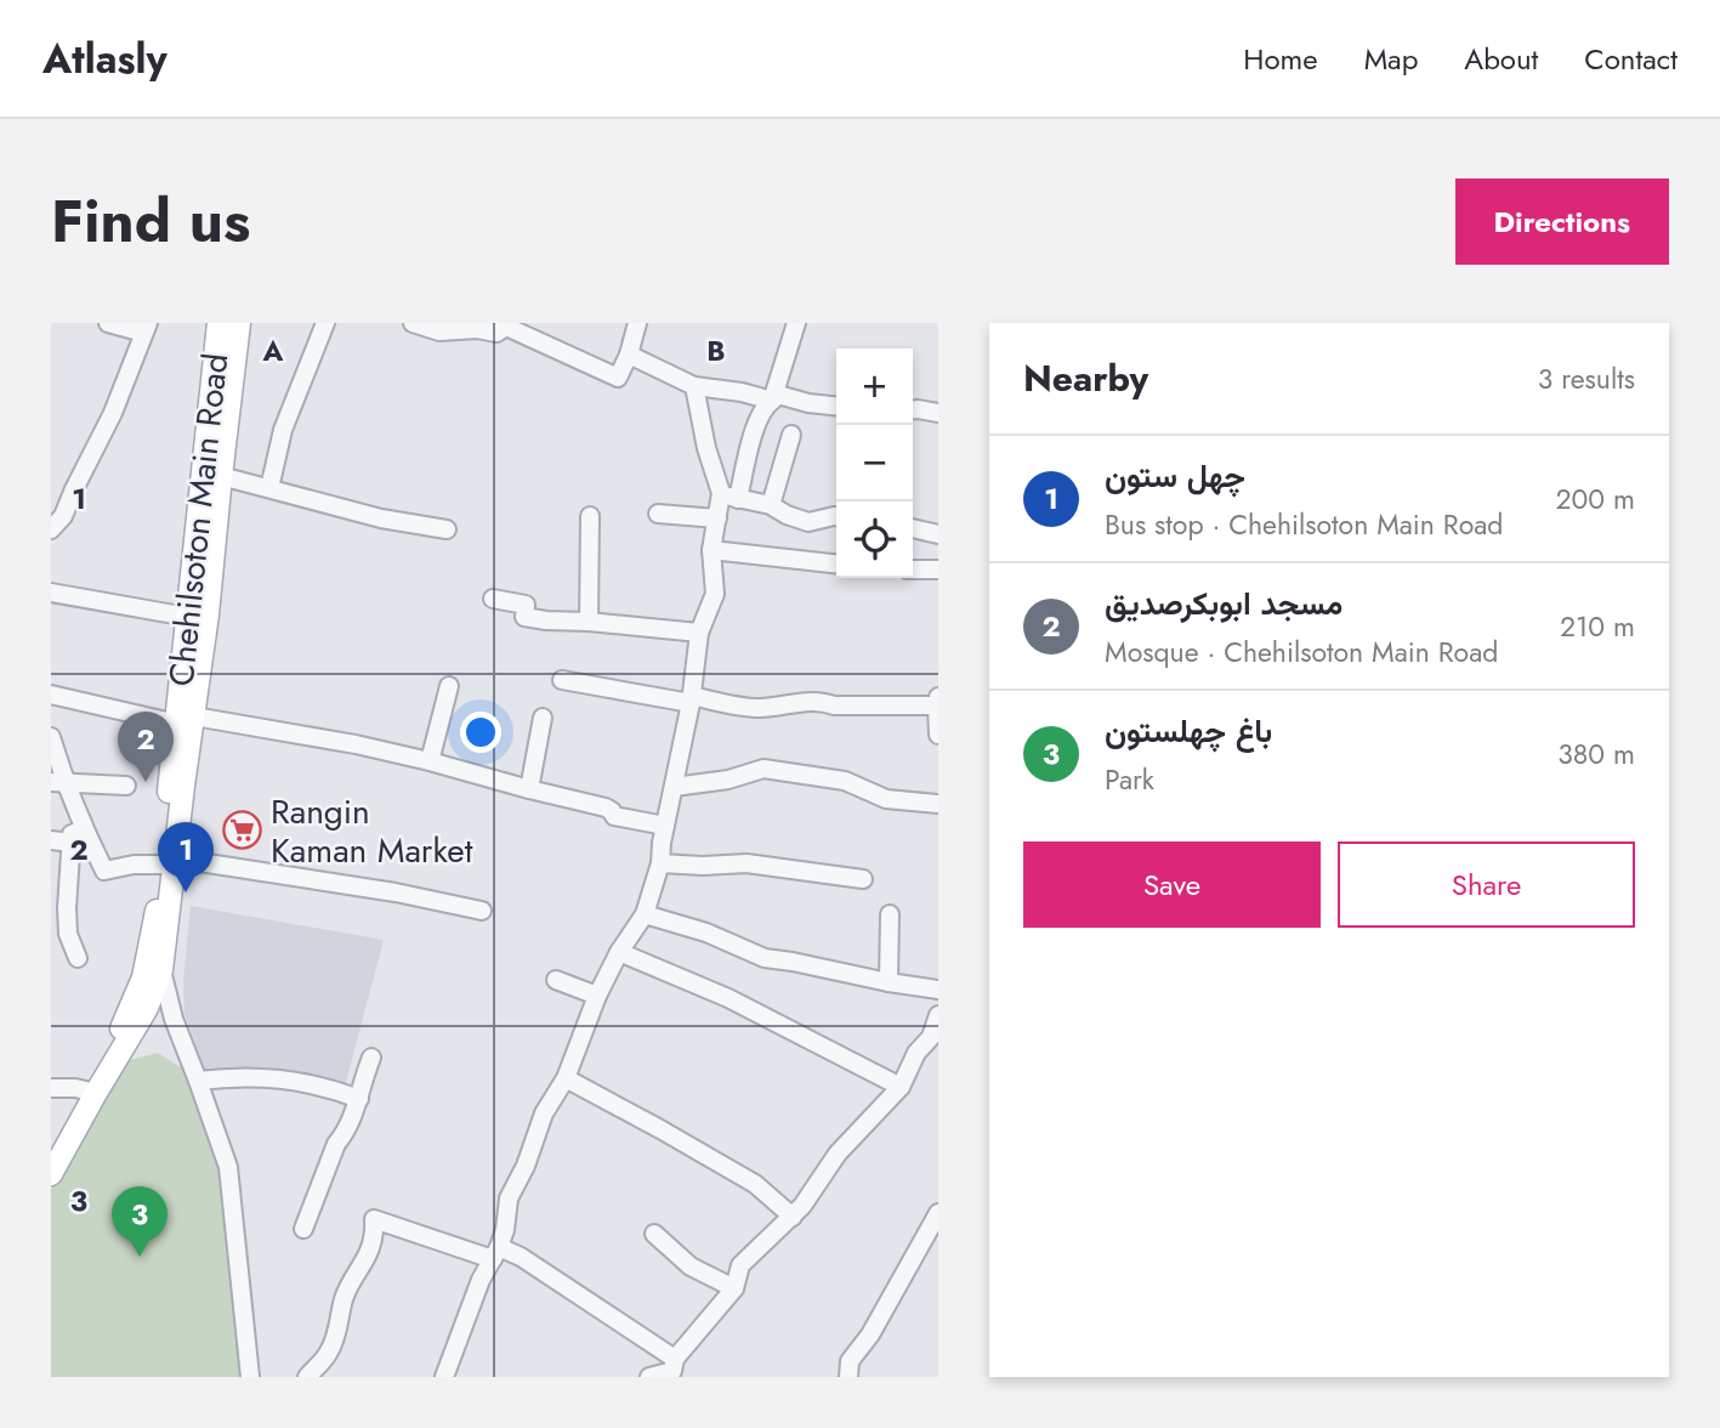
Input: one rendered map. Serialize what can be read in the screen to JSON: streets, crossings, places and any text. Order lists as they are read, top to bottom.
{
  "streets": {
    "main road": ["Chehilsoton Main Road"]
  },
  "places": {
    "supermarket": ["Rangin Kaman Market"]
  },
  "page": {
    "header": "Atlasly",
    "nav": [
      "Home",
      "Map",
      "About",
      "Contact"
    ],
    "title": "Find us",
    "buttons": [
      "Directions",
      ["Save", "Share"]
    ],
    "heading": ["Nearby", "3 results"],
    "map_buttons": ["+", "−"],
    "list": [
      {
        "mark": "1",
        "name": "چهل ستون",
        "note": "Bus stop · Chehilsoton Main Road",
        "value": "200 m"
      },
      {
        "mark": "2",
        "name": "مسجد ابوبکرصدیق",
        "note": "Mosque · Chehilsoton Main Road",
        "value": "210 m"
      },
      {
        "mark": "3",
        "name": "باغ چهلستون",
        "note": "Park",
        "value": "380 m"
      }
    ],
    "pins": ["2", "1", "3"]
  },
  "grid": {
    "columns": ["A", "B"],
    "rows": ["1", "2", "3"]
  }
}
